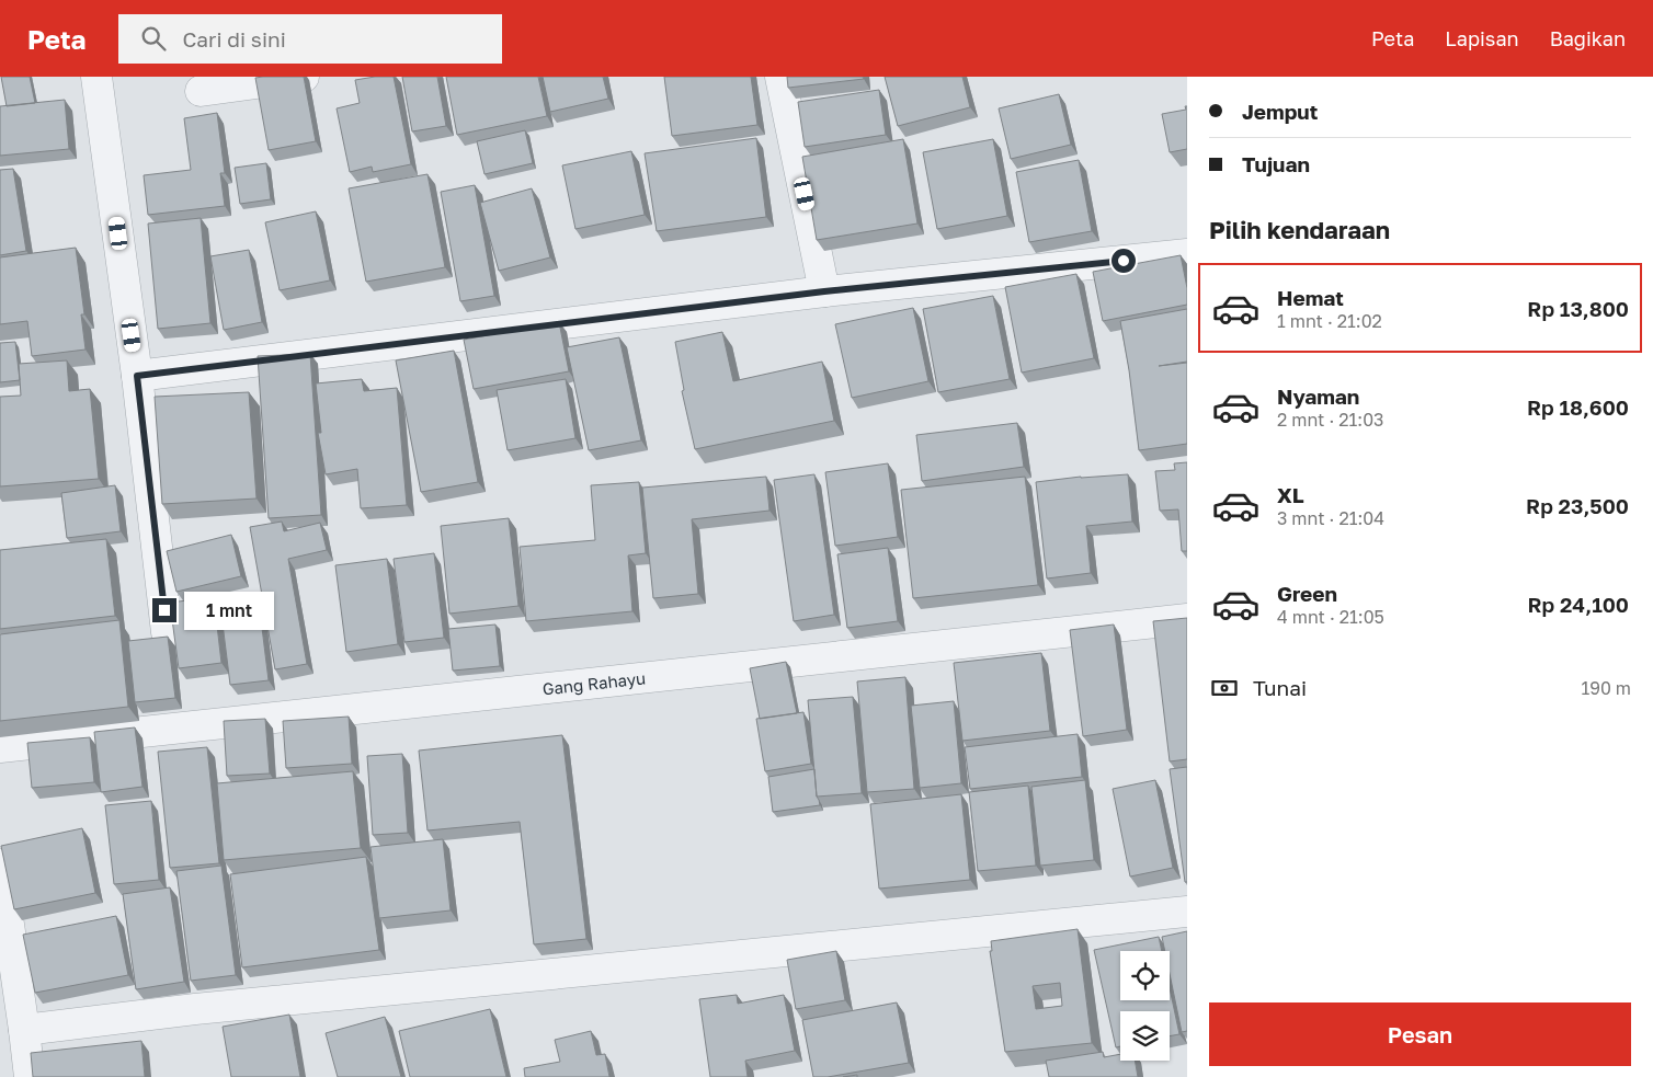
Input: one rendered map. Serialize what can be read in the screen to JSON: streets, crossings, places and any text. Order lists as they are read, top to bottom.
{
  "streets": {
    "street": ["Gang Rahayu"]
  },
  "page": {
    "header": "Peta",
    "search": "Cari di sini",
    "nav": ["Peta", "Lapisan", "Bagikan"],
    "banner": ["Jemput", "Tujuan"],
    "heading": "Pilih kendaraan",
    "list": [
      {
        "name": "Hemat",
        "note": "1 mnt · 21:02",
        "value": "Rp 13,800"
      },
      {
        "name": "Nyaman",
        "note": "2 mnt · 21:03",
        "value": "Rp 18,600"
      },
      {
        "name": "XL",
        "note": "3 mnt · 21:04",
        "value": "Rp 23,500"
      },
      {
        "name": "Green",
        "note": "4 mnt · 21:05",
        "value": "Rp 24,100"
      }
    ],
    "bubble": "1 mnt",
    "pay": ["Tunai", "190 m"],
    "buttons": "Pesan"
  }
}
